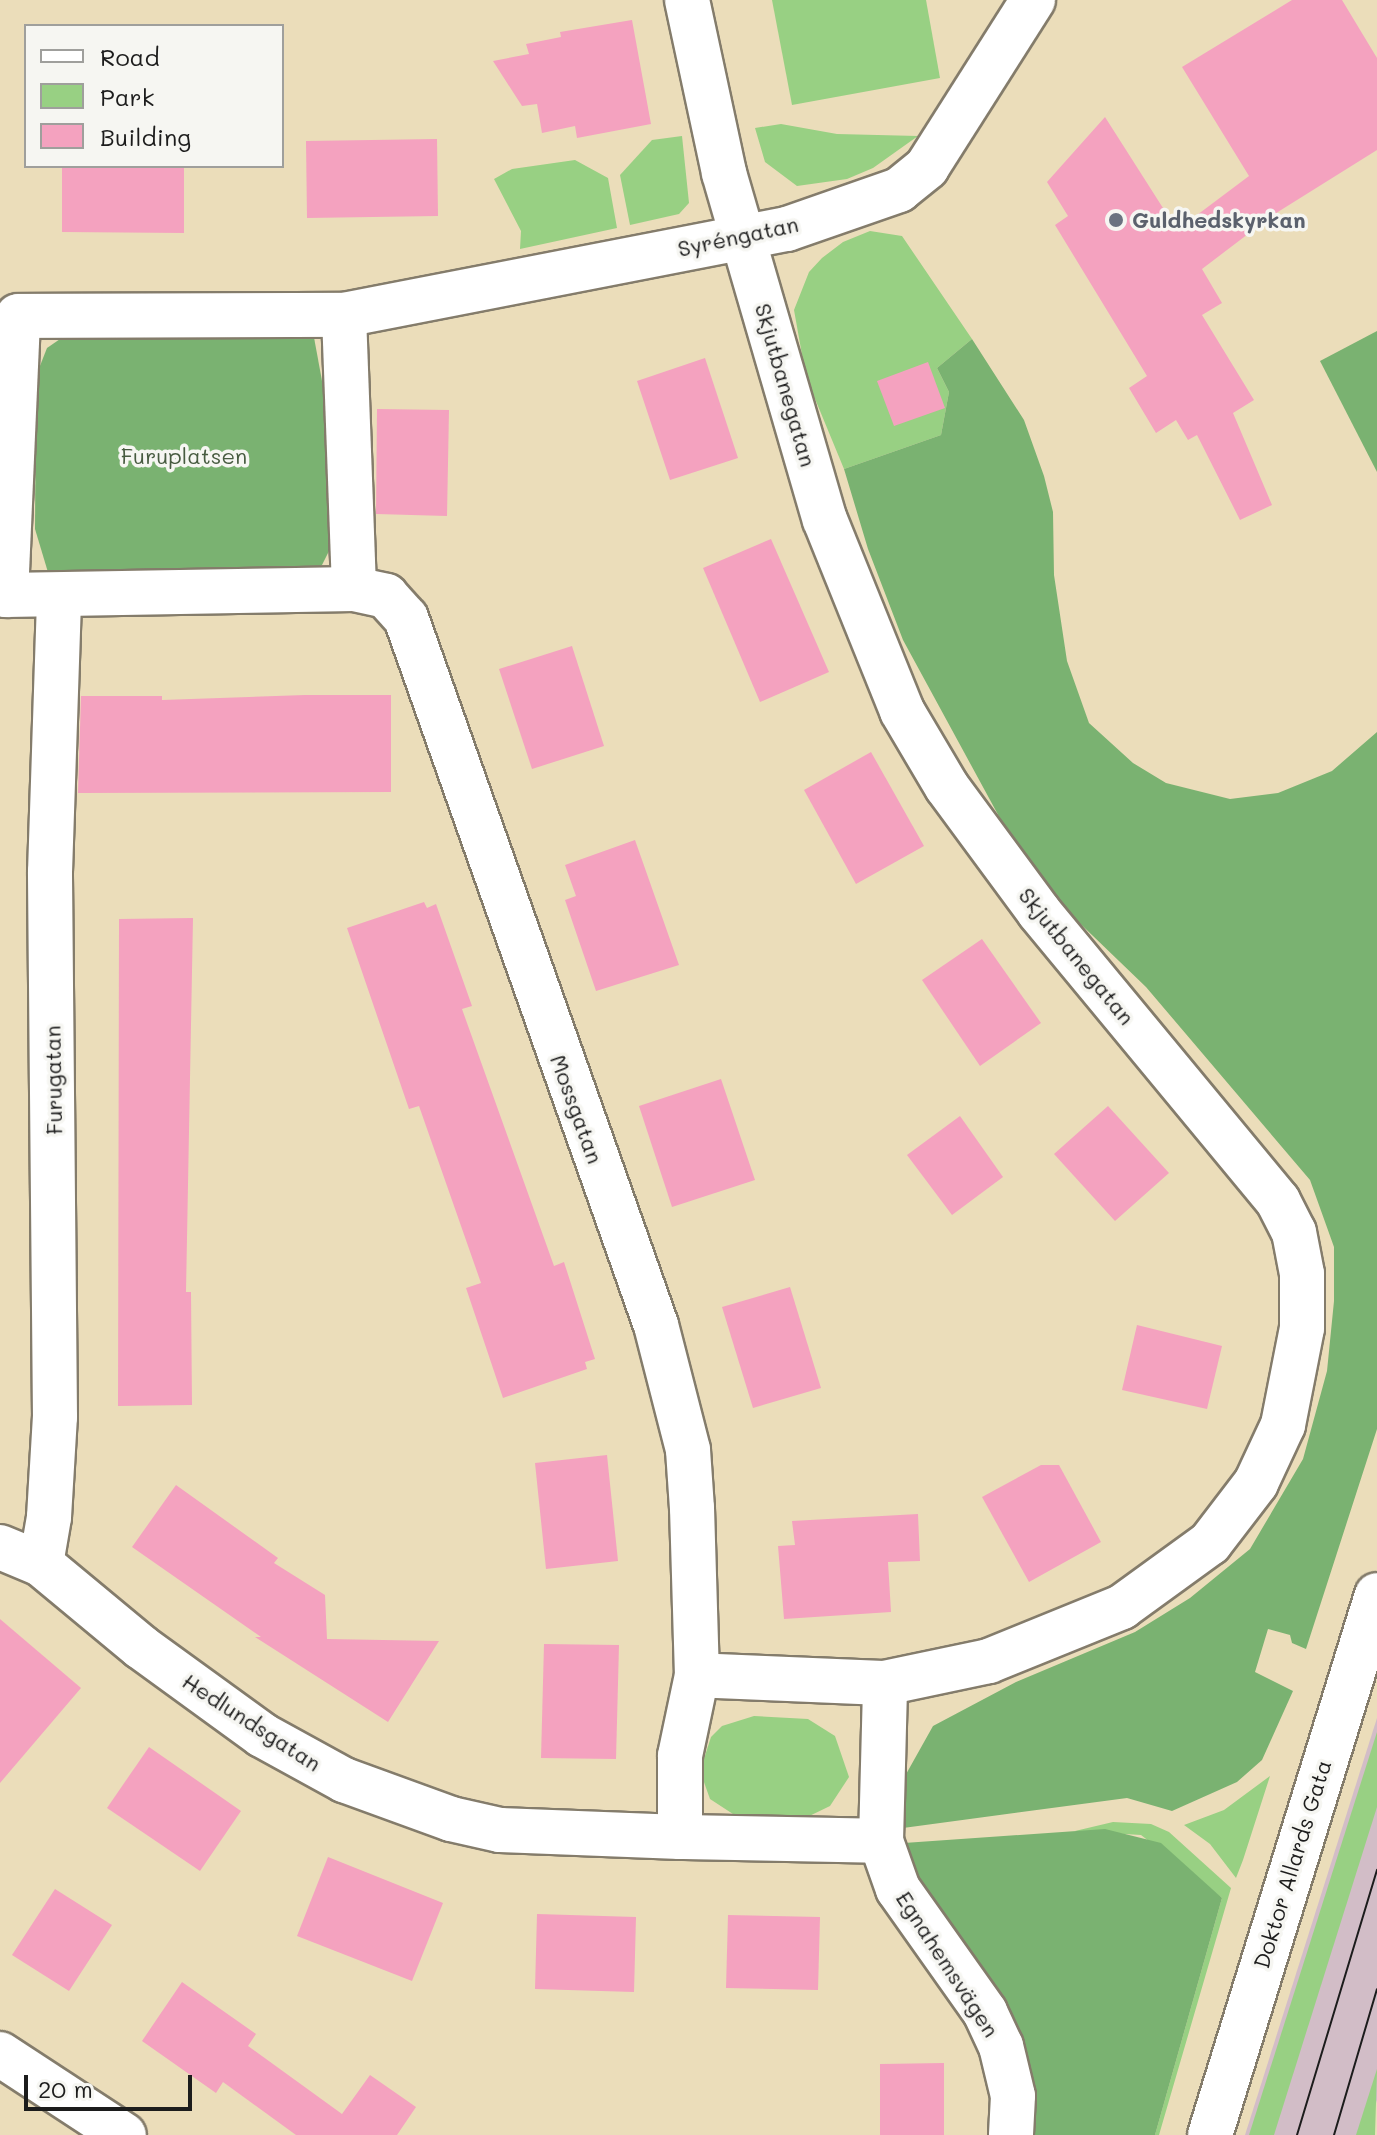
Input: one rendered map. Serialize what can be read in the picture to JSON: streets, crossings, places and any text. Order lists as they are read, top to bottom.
{
  "streets": {
    "street": [
      "Syréngatan",
      "Skjutbanegatan",
      "Furugatan",
      "Mossgatan",
      "Hedlundsgatan",
      "Doktor Allards Gata",
      "Egnahemsvägen"
    ]
  },
  "crossings": [
    ["Syréngatan", "Skjutbanegatan"],
    ["Skjutbanegatan", "Mossgatan"],
    ["Furugatan", "Hedlundsgatan"],
    ["Mossgatan", "Hedlundsgatan"],
    ["Hedlundsgatan", "Egnahemsvägen"]
  ],
  "parks": ["Furuplatsen"],
  "places": ["Guldhedskyrkan"],
  "legend": ["Road", "Park", "Building"],
  "scale_bar": "20 m"
}
